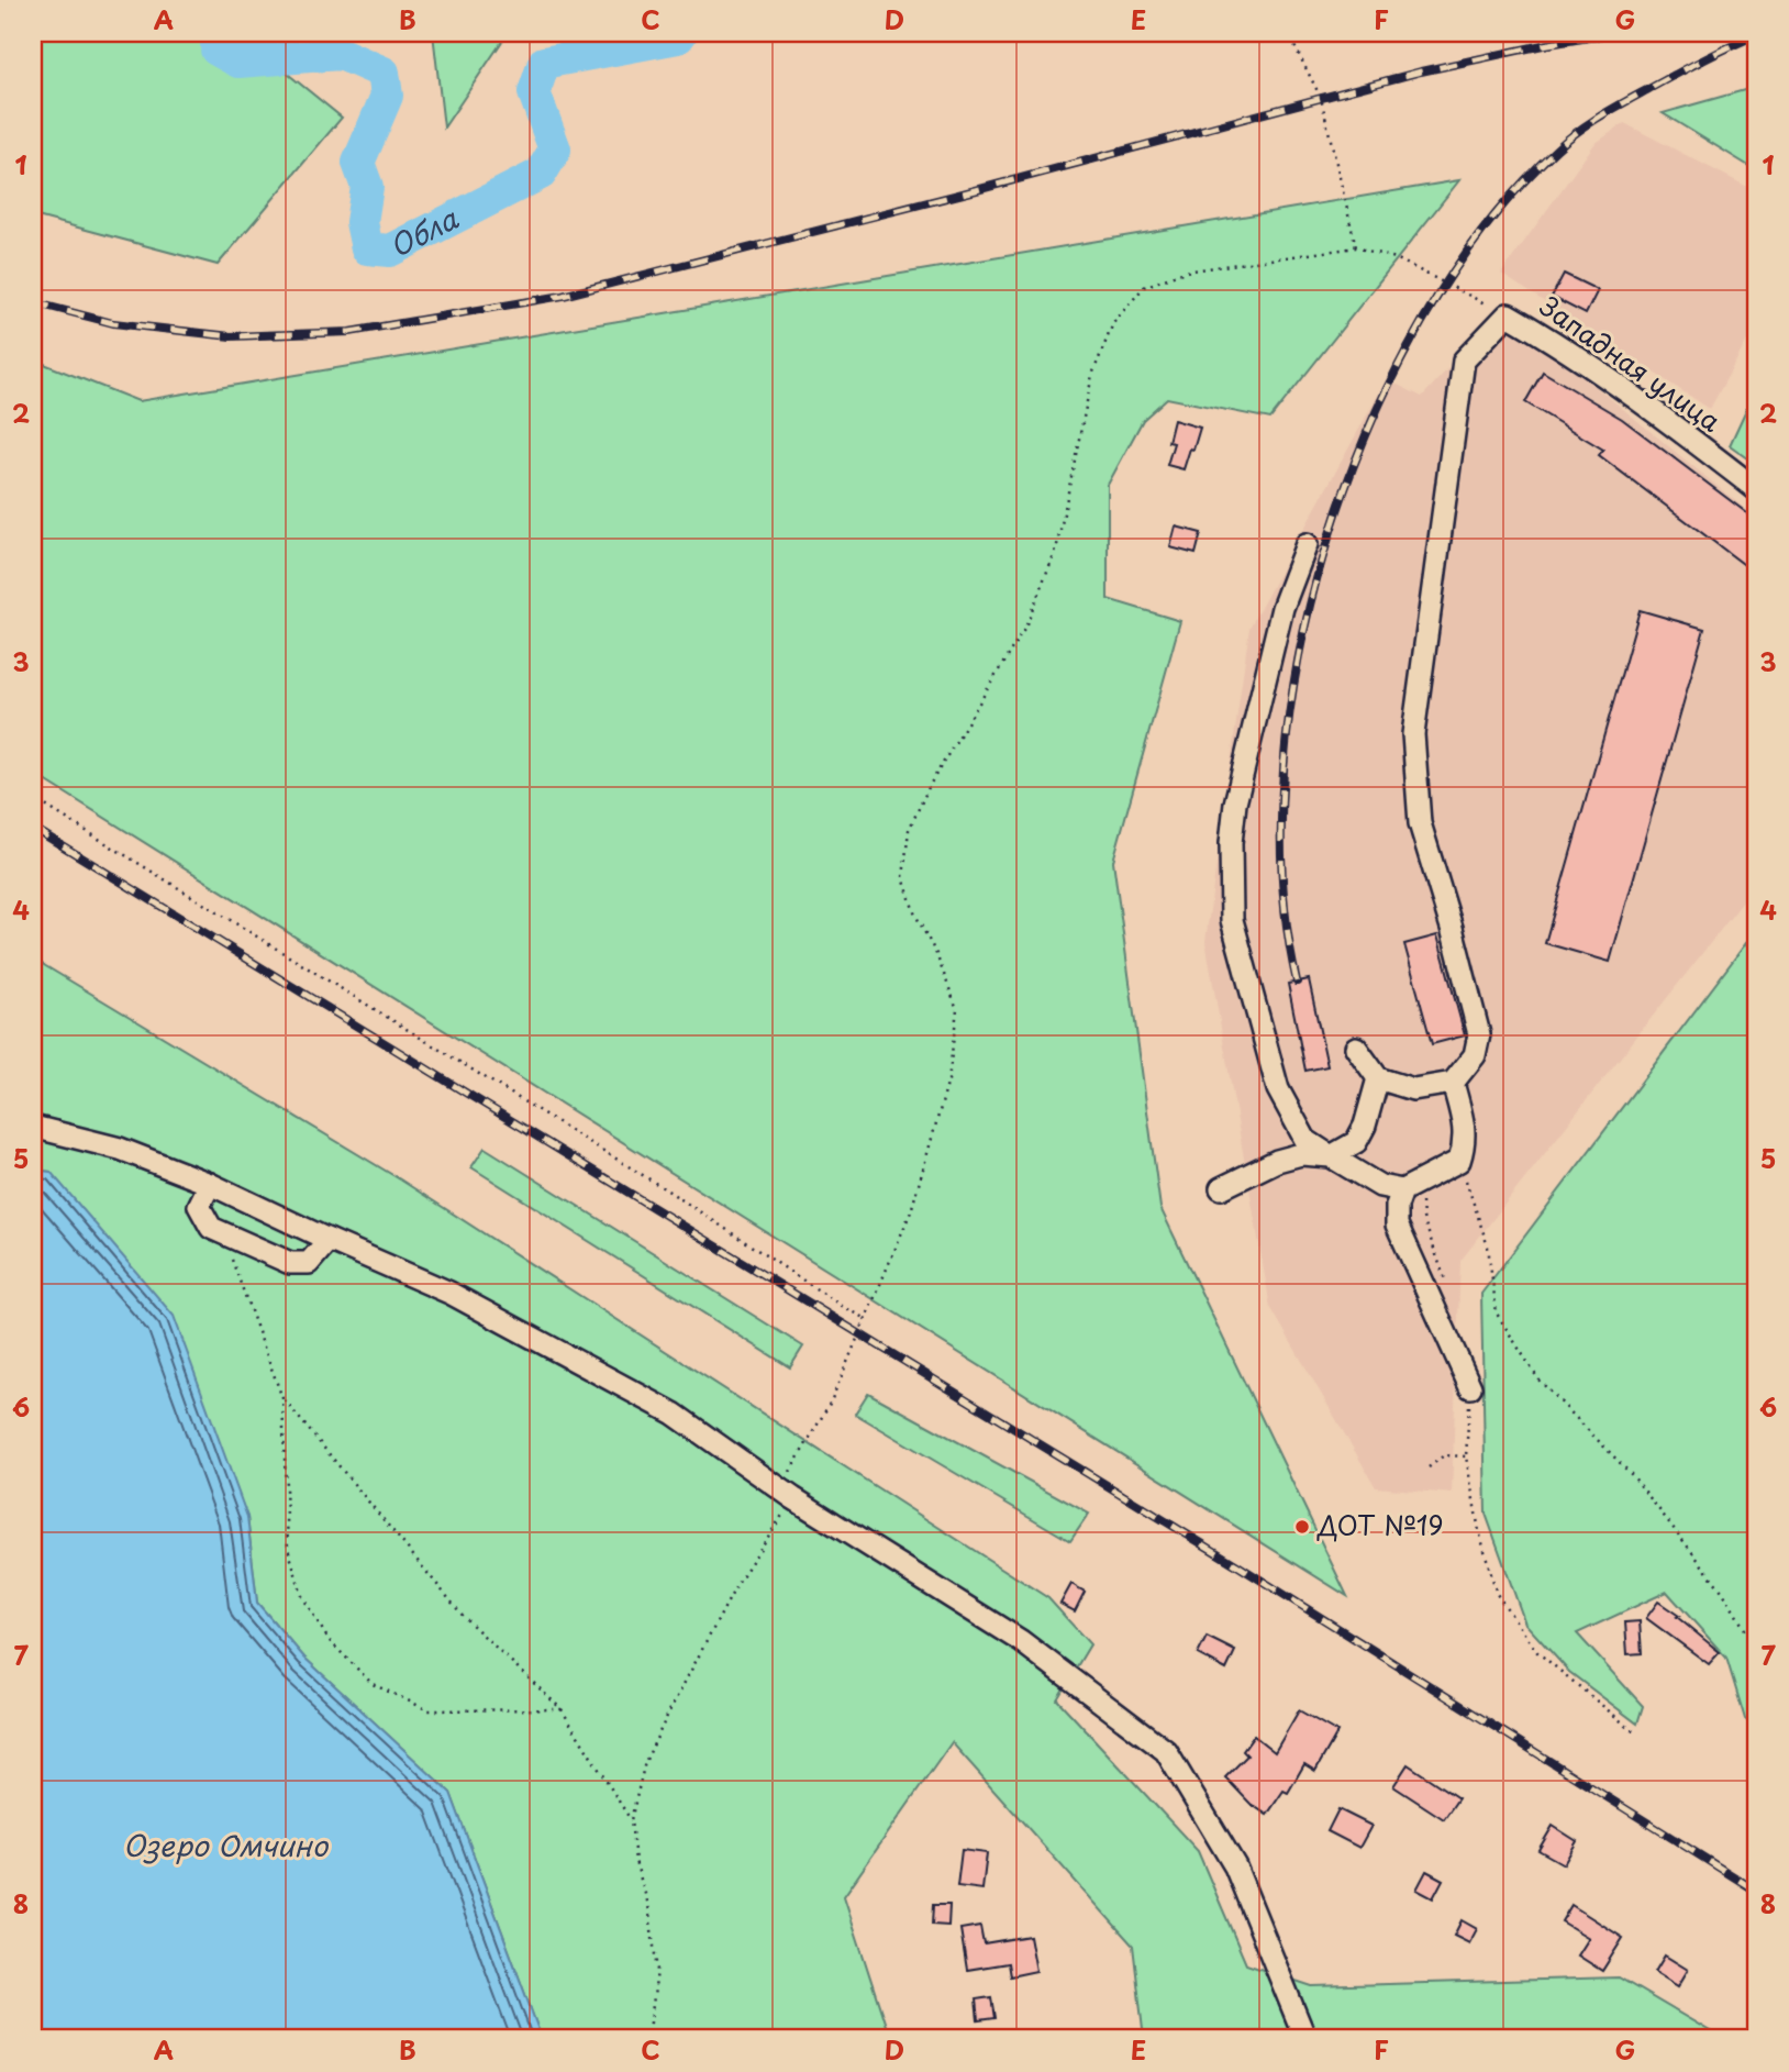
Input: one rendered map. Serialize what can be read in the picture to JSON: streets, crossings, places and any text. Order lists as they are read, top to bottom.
{
  "streets": {
    "street": ["Западная улица"]
  },
  "water": ["Обла", "Озеро Омчино"],
  "places": ["ДОТ №19"],
  "grid": {
    "columns": [
      "A",
      "B",
      "C",
      "D",
      "E",
      "F",
      "G"
    ],
    "rows": [
      "1",
      "2",
      "3",
      "4",
      "5",
      "6",
      "7",
      "8"
    ]
  }
}
